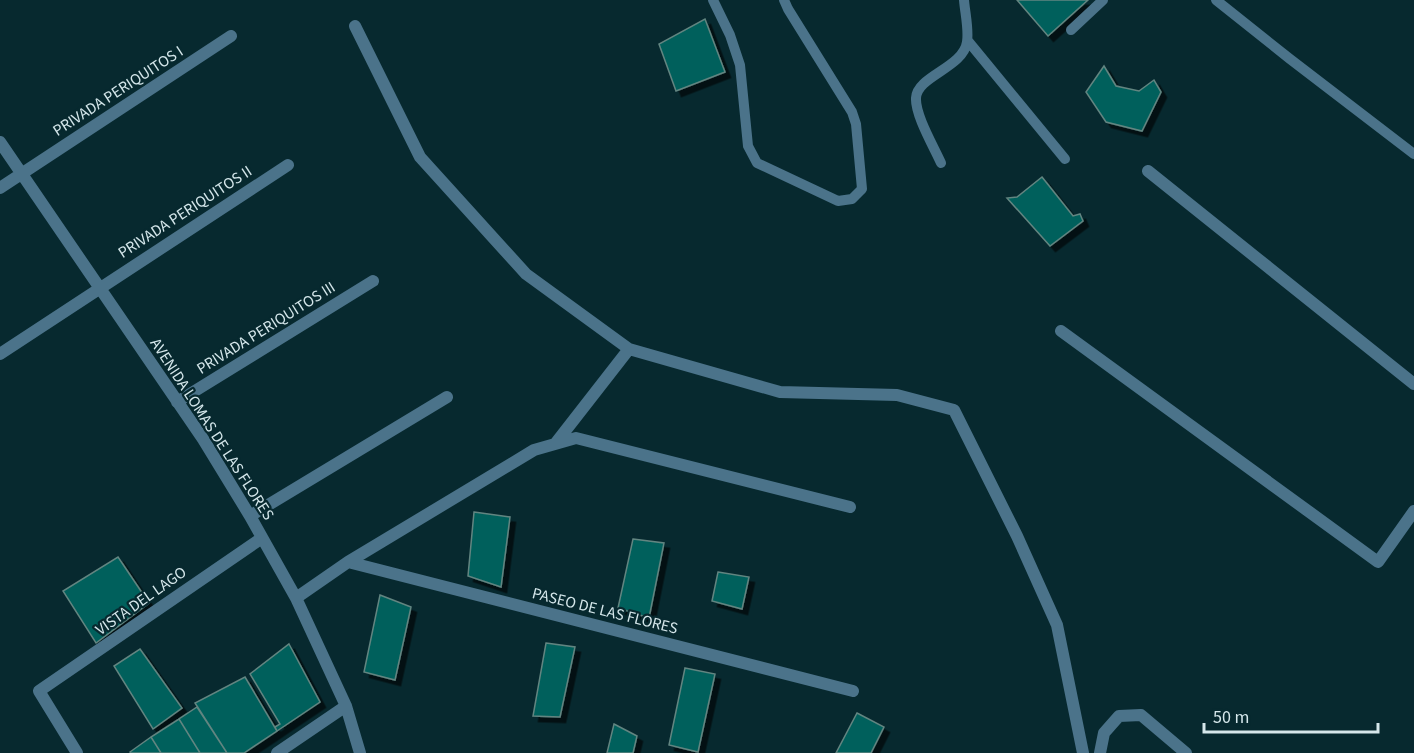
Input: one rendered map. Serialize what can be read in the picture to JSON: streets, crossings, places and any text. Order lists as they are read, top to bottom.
{
  "streets": {
    "street": [
      "PRIVADA PERIQUITOS I",
      "PRIVADA PERIQUITOS II",
      "PRIVADA PERIQUITOS III",
      "AVENIDA LOMAS DE LAS FLORES",
      "VISTA DEL LAGO",
      "PASEO DE LAS FLORES"
    ]
  },
  "crossings": [
    ["PRIVADA PERIQUITOS I", "AVENIDA LOMAS DE LAS FLORES"],
    ["PRIVADA PERIQUITOS II", "AVENIDA LOMAS DE LAS FLORES"],
    ["PRIVADA PERIQUITOS III", "AVENIDA LOMAS DE LAS FLORES"],
    ["AVENIDA LOMAS DE LAS FLORES", "VISTA DEL LAGO"]
  ],
  "scale_bar": "50 m"
}
